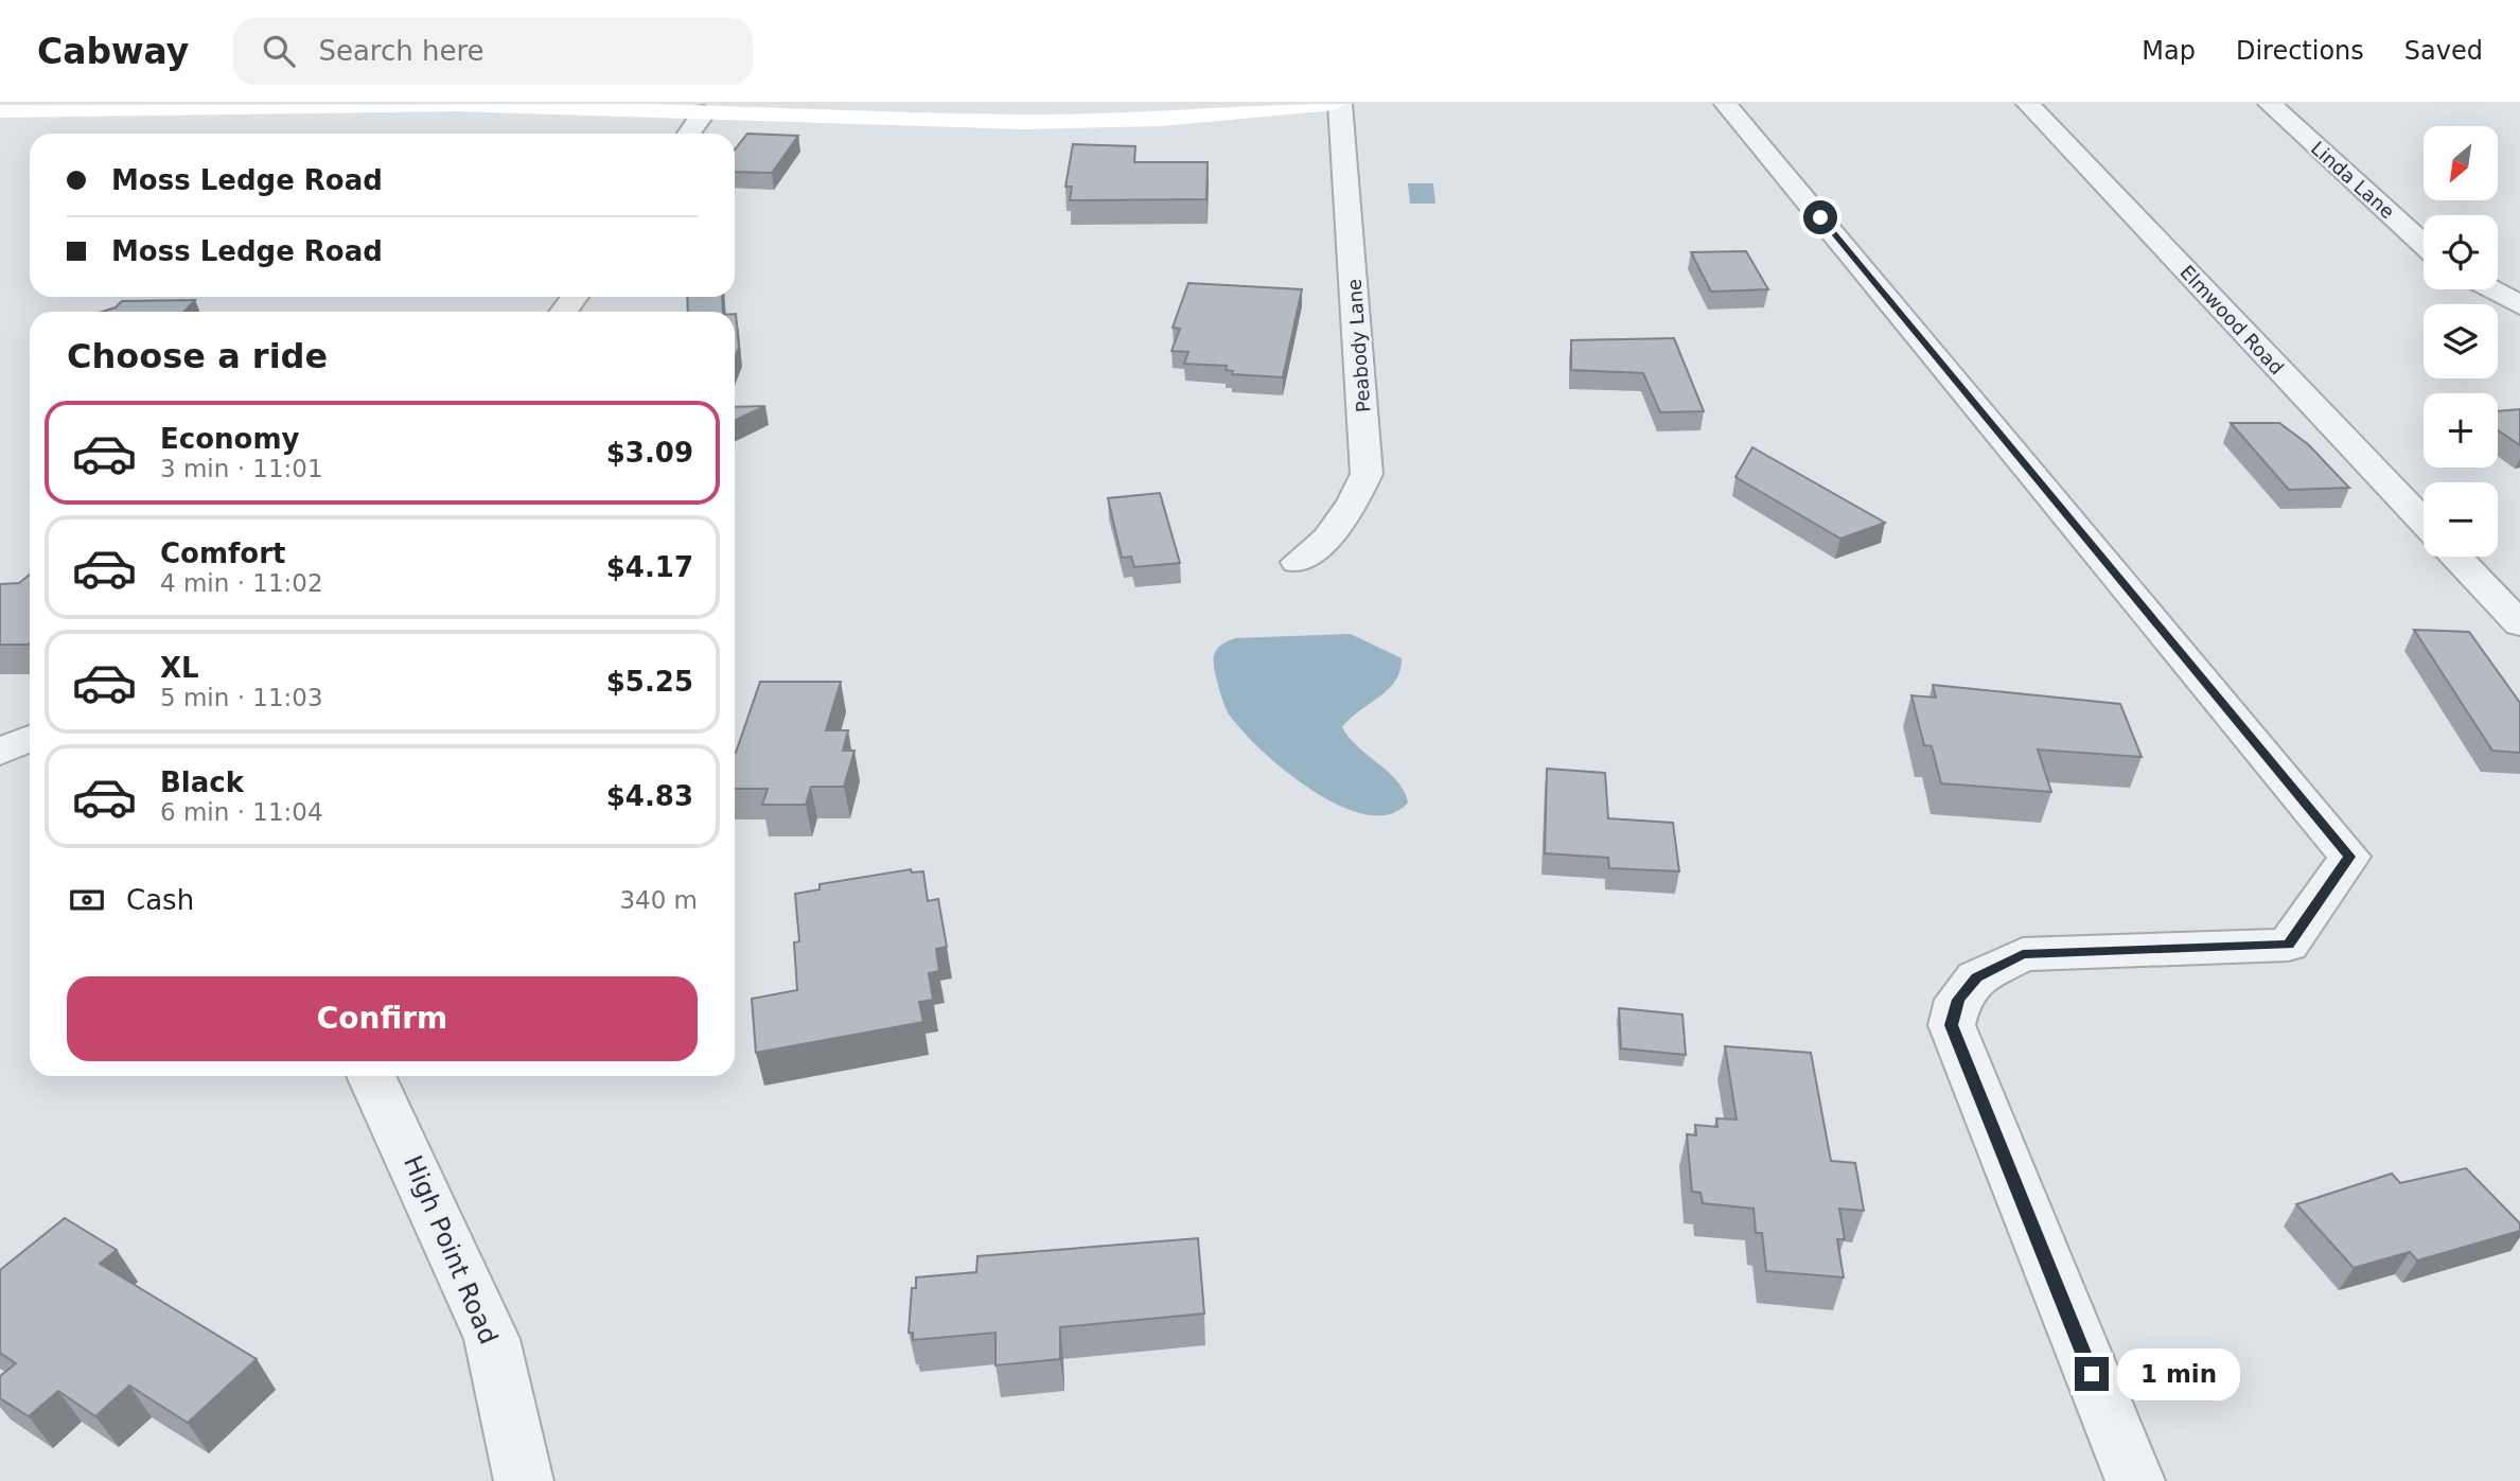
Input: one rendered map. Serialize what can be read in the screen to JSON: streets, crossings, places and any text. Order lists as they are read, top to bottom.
{
  "streets": {
    "street": [
      "Linda Lane",
      "Elmwood Road",
      "Peabody Lane",
      "High Point Road"
    ]
  },
  "north": "bottom left",
  "page": {
    "header": "Cabway",
    "search": "Search here",
    "nav": ["Map", "Directions", "Saved"],
    "map_buttons": ["+", "−"],
    "banner": ["Moss Ledge Road", "Moss Ledge Road"],
    "heading": "Choose a ride",
    "list": [
      {
        "name": "Economy",
        "note": "3 min · 11:01",
        "value": "$3.09"
      },
      {
        "name": "Comfort",
        "note": "4 min · 11:02",
        "value": "$4.17"
      },
      {
        "name": "XL",
        "note": "5 min · 11:03",
        "value": "$5.25"
      },
      {
        "name": "Black",
        "note": "6 min · 11:04",
        "value": "$4.83"
      }
    ],
    "pay": ["Cash", "340 m"],
    "buttons": "Confirm",
    "bubble": "1 min"
  }
}
